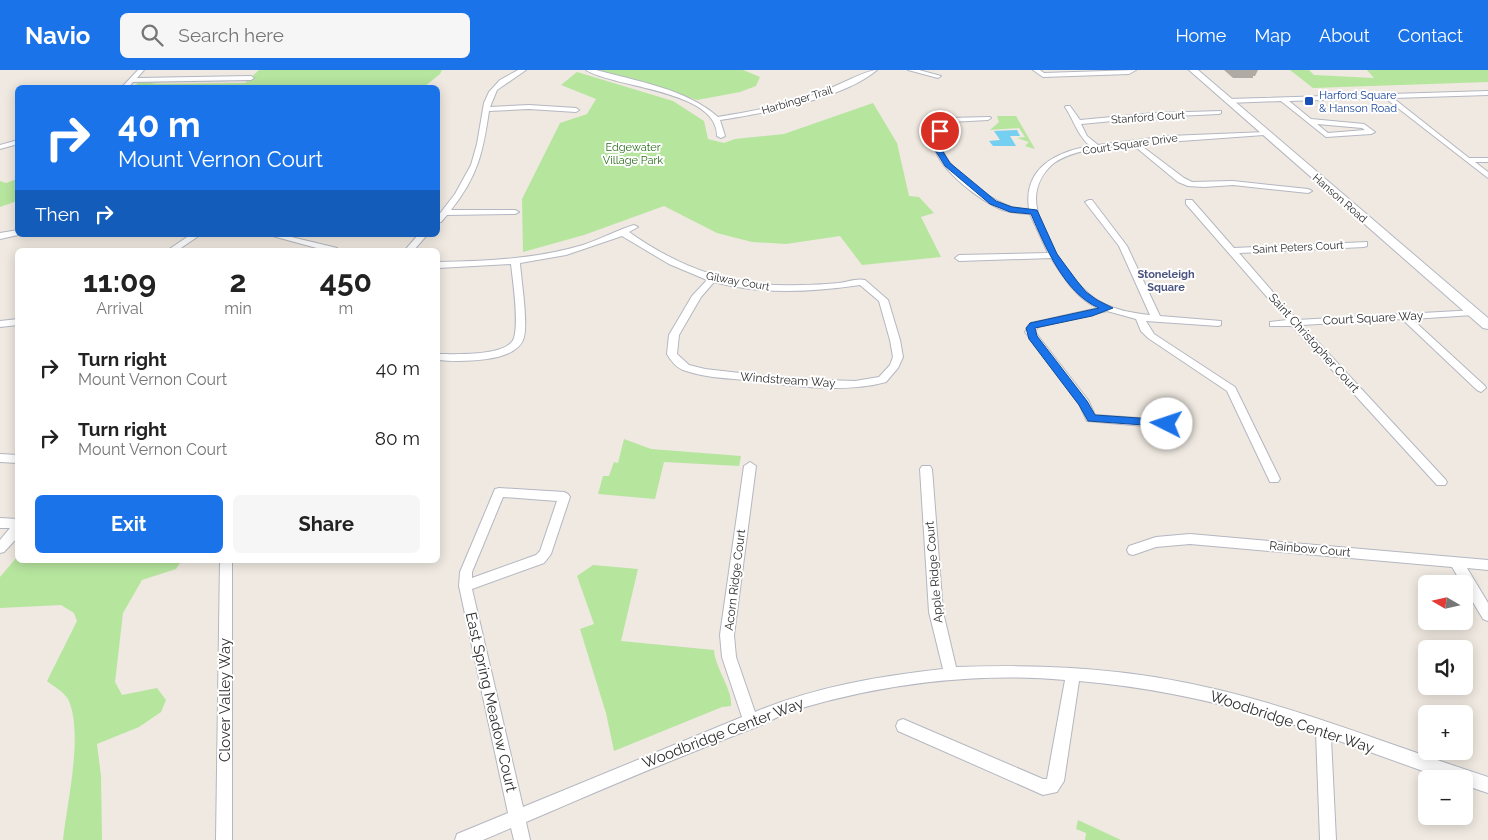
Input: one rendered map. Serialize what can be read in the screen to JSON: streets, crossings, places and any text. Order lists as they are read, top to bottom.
{
  "streets": {
    "street": [
      "Harbinger Trail",
      "Stanford Court",
      "Court Square Drive",
      "Hanson Road",
      "Saint Peters Court",
      "Gilway Court",
      "Court Square Way",
      "Saint Christopher Court",
      "Windstream Way",
      "Rainbow Court",
      "Apple Ridge Court",
      "Acorn Ridge Court",
      "Clover Valley Way",
      "East Spring Meadow Court",
      "Woodbridge Center Way"
    ]
  },
  "crossings": [
    ["Court Square Drive", "Hanson Road"],
    ["Hanson Road", "Court Square Way"],
    ["Saint Peters Court", "Saint Christopher Court"],
    ["Gilway Court", "Windstream Way"],
    ["Court Square Way", "Saint Christopher Court"],
    ["Apple Ridge Court", "Woodbridge Center Way"],
    ["Acorn Ridge Court", "Woodbridge Center Way"],
    ["East Spring Meadow Court", "Woodbridge Center Way"]
  ],
  "districts": ["Stoneleigh Square"],
  "parks": ["Edgewater Village Park"],
  "places": {
    "transit": ["Harford Square & Hanson Road"]
  },
  "north": "left",
  "page": {
    "header": "Navio",
    "search": "Search here",
    "nav": [
      "Home",
      "Map",
      "About",
      "Contact"
    ],
    "turn": ["40 m", "Mount Vernon Court"],
    "then": "Then",
    "eta": [
      "11:09",
      "Arrival",
      "2",
      "min",
      "450",
      "m"
    ],
    "list": [
      {
        "name": "Turn right",
        "note": "Mount Vernon Court",
        "value": "40 m"
      },
      {
        "name": "Turn right",
        "note": "Mount Vernon Court",
        "value": "80 m"
      }
    ],
    "buttons": ["Exit", "Share"],
    "map_buttons": ["+", "−"]
  }
}
